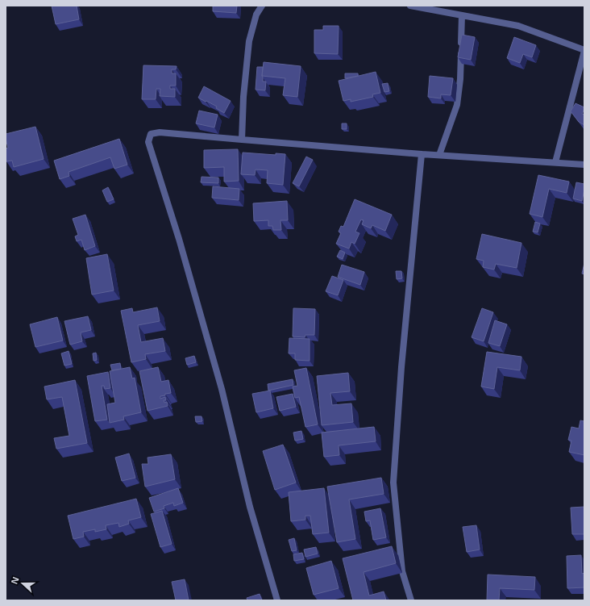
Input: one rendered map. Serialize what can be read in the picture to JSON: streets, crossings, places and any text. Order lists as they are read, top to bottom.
{
  "north": "left"
}
